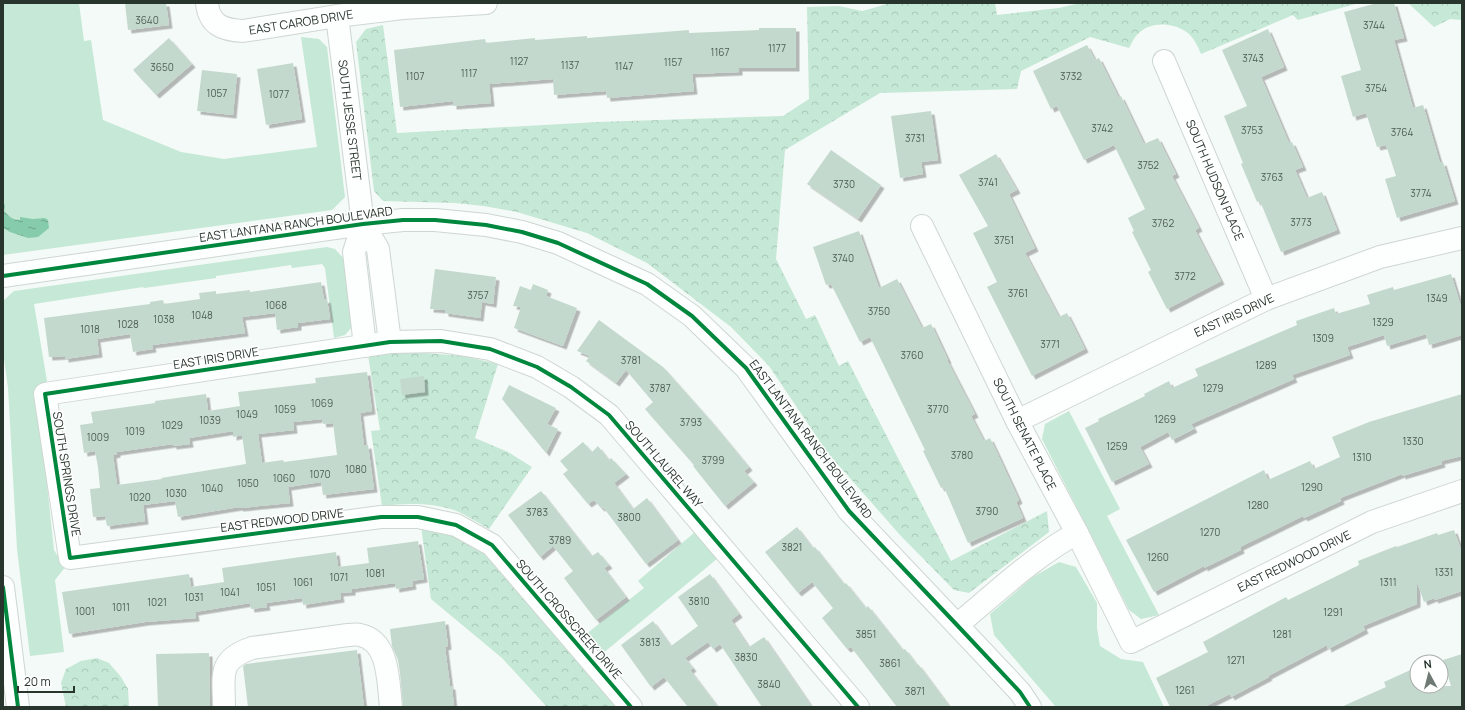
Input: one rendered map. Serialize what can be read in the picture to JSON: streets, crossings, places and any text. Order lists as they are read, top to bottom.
{
  "streets": {
    "street": [
      "EAST CAROB DRIVE",
      "SOUTH JESSE STREET",
      "SOUTH HUDSON PLACE",
      "EAST LANTANA RANCH BOULEVARD",
      "EAST IRIS DRIVE",
      "SOUTH SENATE PLACE",
      "SOUTH LAUREL WAY",
      "SOUTH SPRINGS DRIVE",
      "EAST REDWOOD DRIVE",
      "SOUTH CROSSCREEK DRIVE"
    ]
  },
  "crossings": [
    ["EAST CAROB DRIVE", "SOUTH JESSE STREET"],
    ["SOUTH JESSE STREET", "EAST LANTANA RANCH BOULEVARD"],
    ["SOUTH JESSE STREET", "EAST IRIS DRIVE"],
    ["SOUTH JESSE STREET", "SOUTH LAUREL WAY"],
    ["SOUTH HUDSON PLACE", "EAST IRIS DRIVE"],
    ["EAST IRIS DRIVE", "SOUTH SENATE PLACE"],
    ["EAST IRIS DRIVE", "SOUTH LAUREL WAY"],
    ["EAST IRIS DRIVE", "SOUTH SPRINGS DRIVE"],
    ["SOUTH SENATE PLACE", "EAST REDWOOD DRIVE"],
    ["SOUTH SPRINGS DRIVE", "EAST REDWOOD DRIVE"],
    ["EAST REDWOOD DRIVE", "SOUTH CROSSCREEK DRIVE"]
  ],
  "house_numbers": [
    "3640",
    "3744",
    "1177",
    "1167",
    "3743",
    "1127",
    "1157",
    "1137",
    "1147",
    "3650",
    "1117",
    "1107",
    "3732",
    "3754",
    "1057",
    "1077",
    "3742",
    "3753",
    "3764",
    "3731",
    "3752",
    "3763",
    "3741",
    "3730",
    "3774",
    "3773",
    "3762",
    "3751",
    "3740",
    "3772",
    "3761",
    "3757",
    "1349",
    "1068",
    "3750",
    "1048",
    "1038",
    "1329",
    "1028",
    "1018",
    "1309",
    "3771",
    "3760",
    "3781",
    "1289",
    "3787",
    "1279",
    "1069",
    "1059",
    "3770",
    "1049",
    "1269",
    "1039",
    "3793",
    "1029",
    "1019",
    "1009",
    "1330",
    "1259",
    "3780",
    "1310",
    "3799",
    "1080",
    "1070",
    "1060",
    "1050",
    "1290",
    "1040",
    "1030",
    "1020",
    "1280",
    "3790",
    "3783",
    "3800",
    "1270",
    "3789",
    "3821",
    "1260",
    "1331",
    "1081",
    "1071",
    "1061",
    "1311",
    "1051",
    "1041",
    "1031",
    "3810",
    "1021",
    "1011",
    "1001",
    "1291",
    "3851",
    "1281",
    "3813",
    "3830",
    "1271",
    "3861",
    "3840",
    "1261",
    "3871"
  ],
  "scale_bar": "20 m",
  "north": "top"
}
